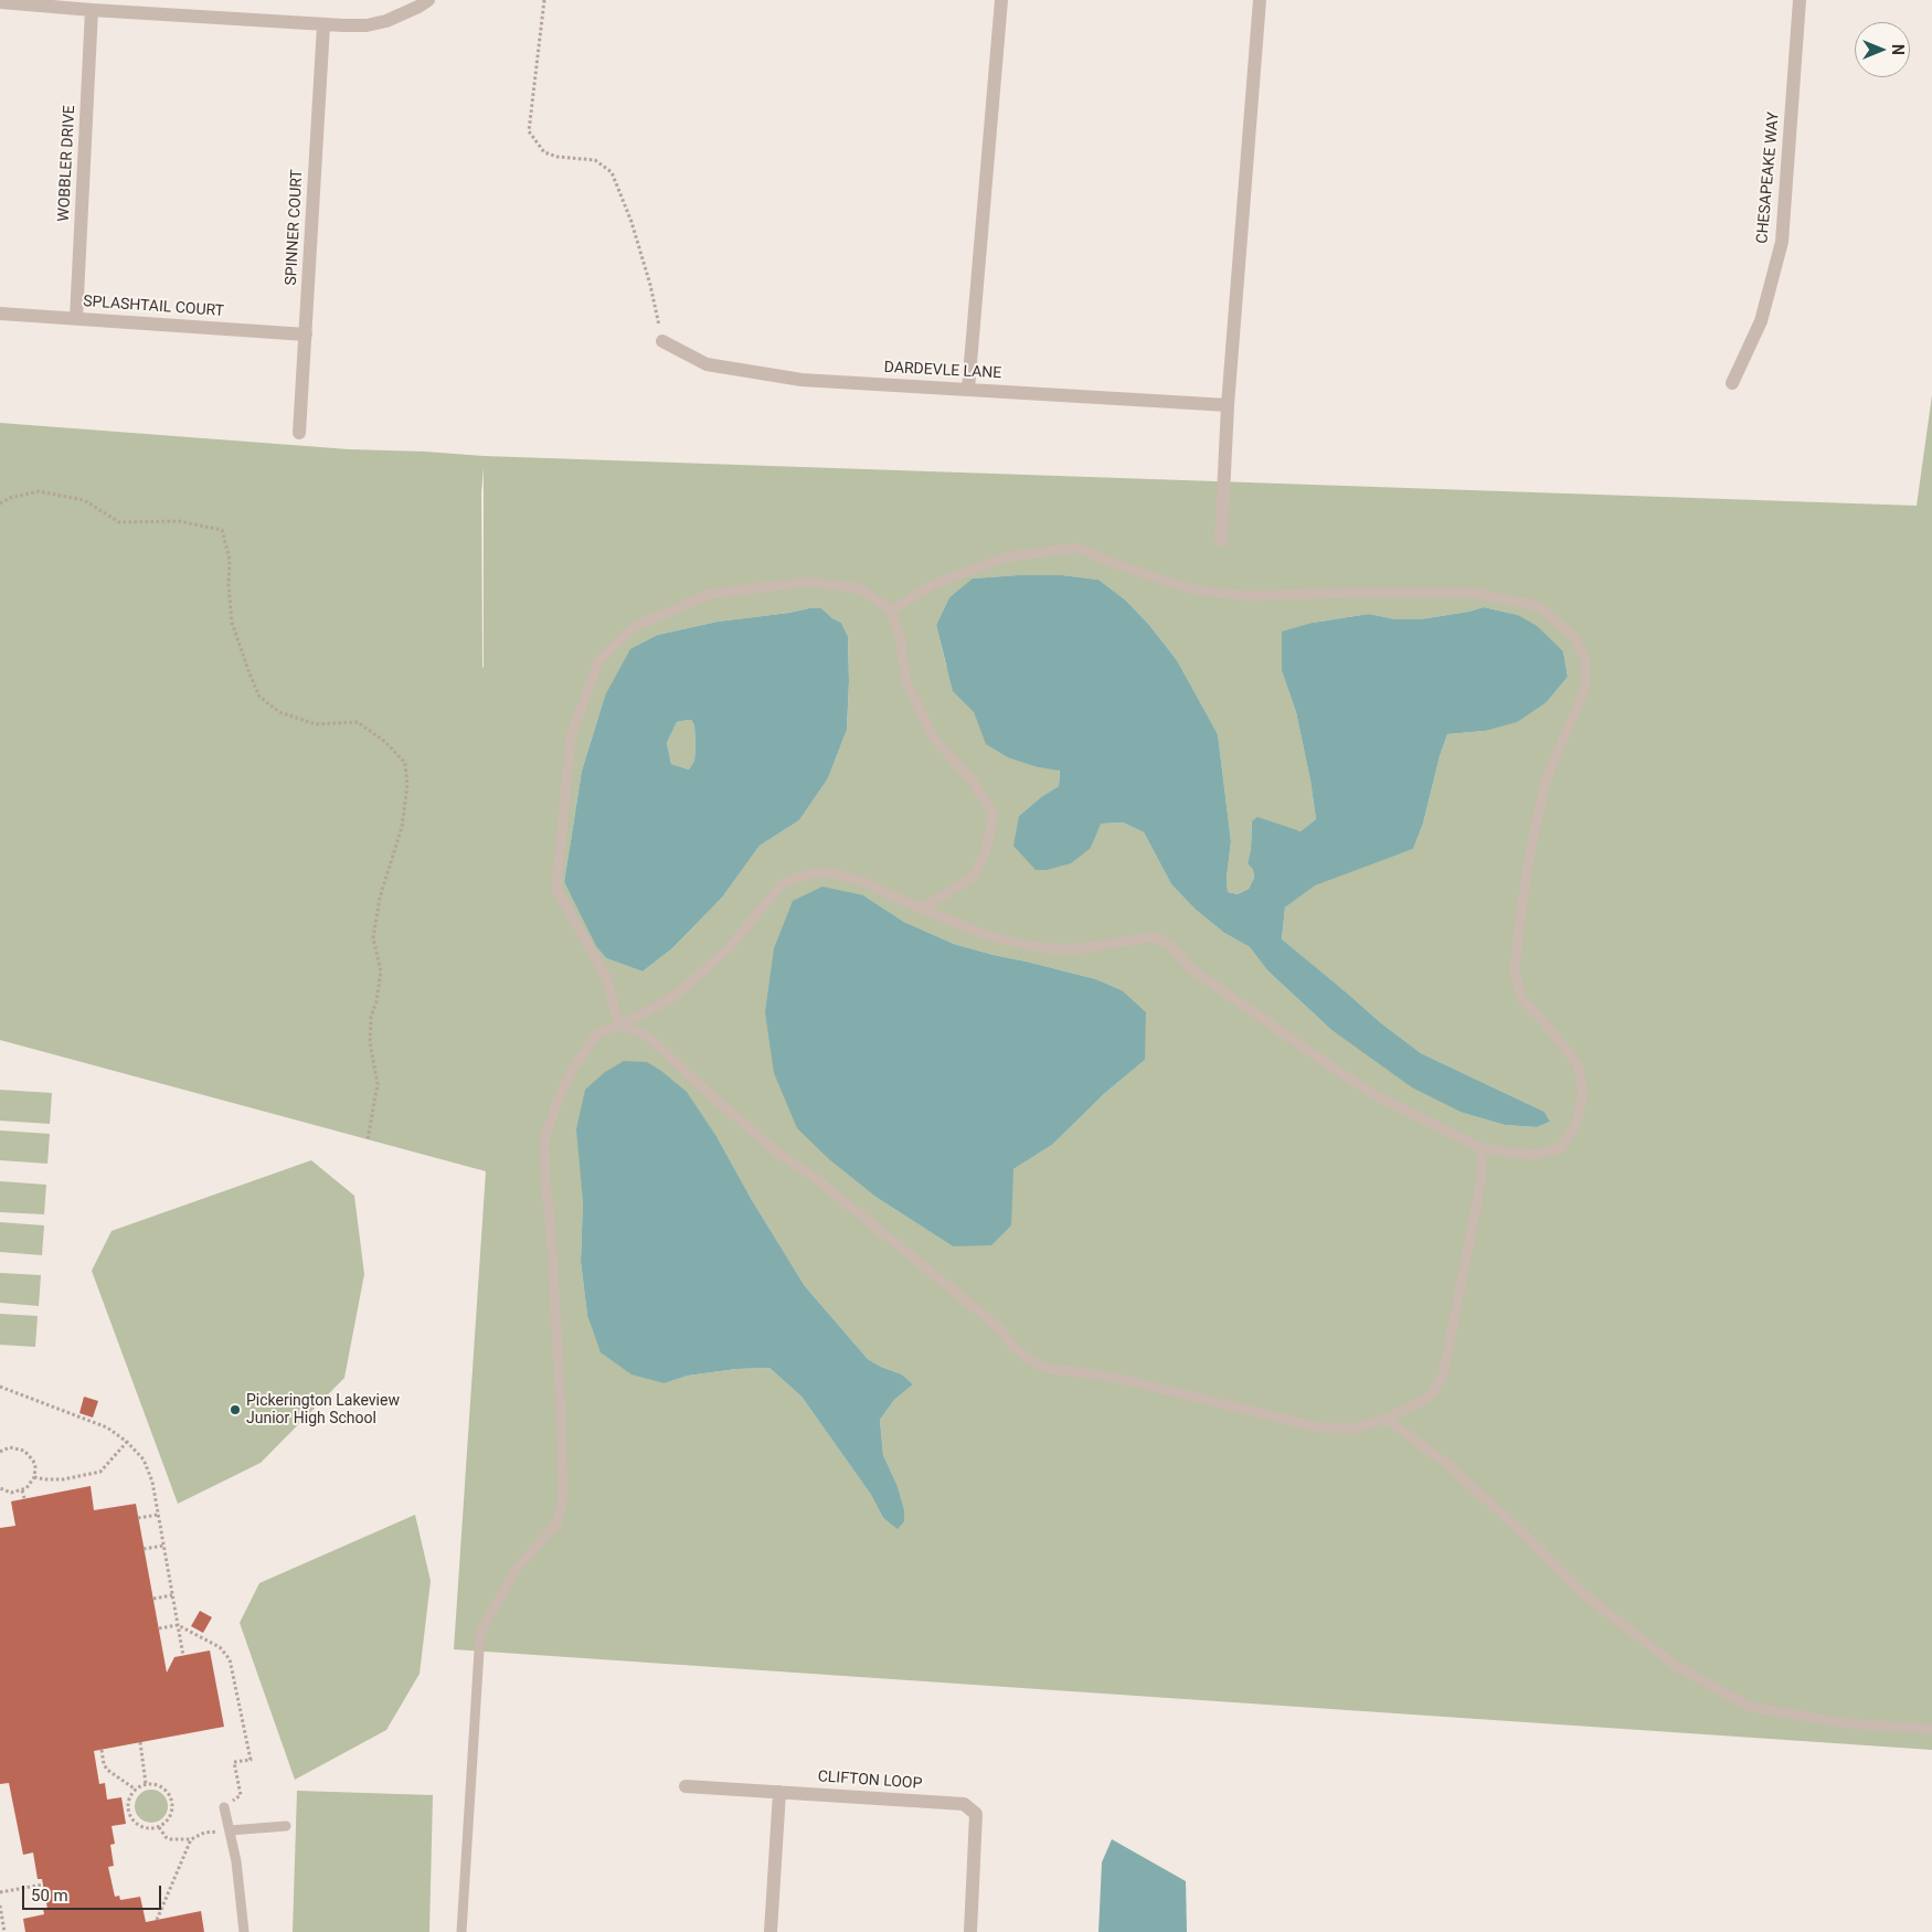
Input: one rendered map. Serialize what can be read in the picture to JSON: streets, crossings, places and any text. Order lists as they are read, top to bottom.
{
  "streets": {
    "street": [
      "WOBBLER DRIVE",
      "CHESAPEAKE WAY",
      "SPINNER COURT",
      "SPLASHTAIL COURT",
      "DARDEVLE LANE",
      "CLIFTON LOOP"
    ]
  },
  "crossings": [
    ["WOBBLER DRIVE", "SPLASHTAIL COURT"],
    ["SPINNER COURT", "SPLASHTAIL COURT"]
  ],
  "places": ["Pickerington Lakeview Junior High School"],
  "scale_bar": "50 m",
  "north": "right"
}
